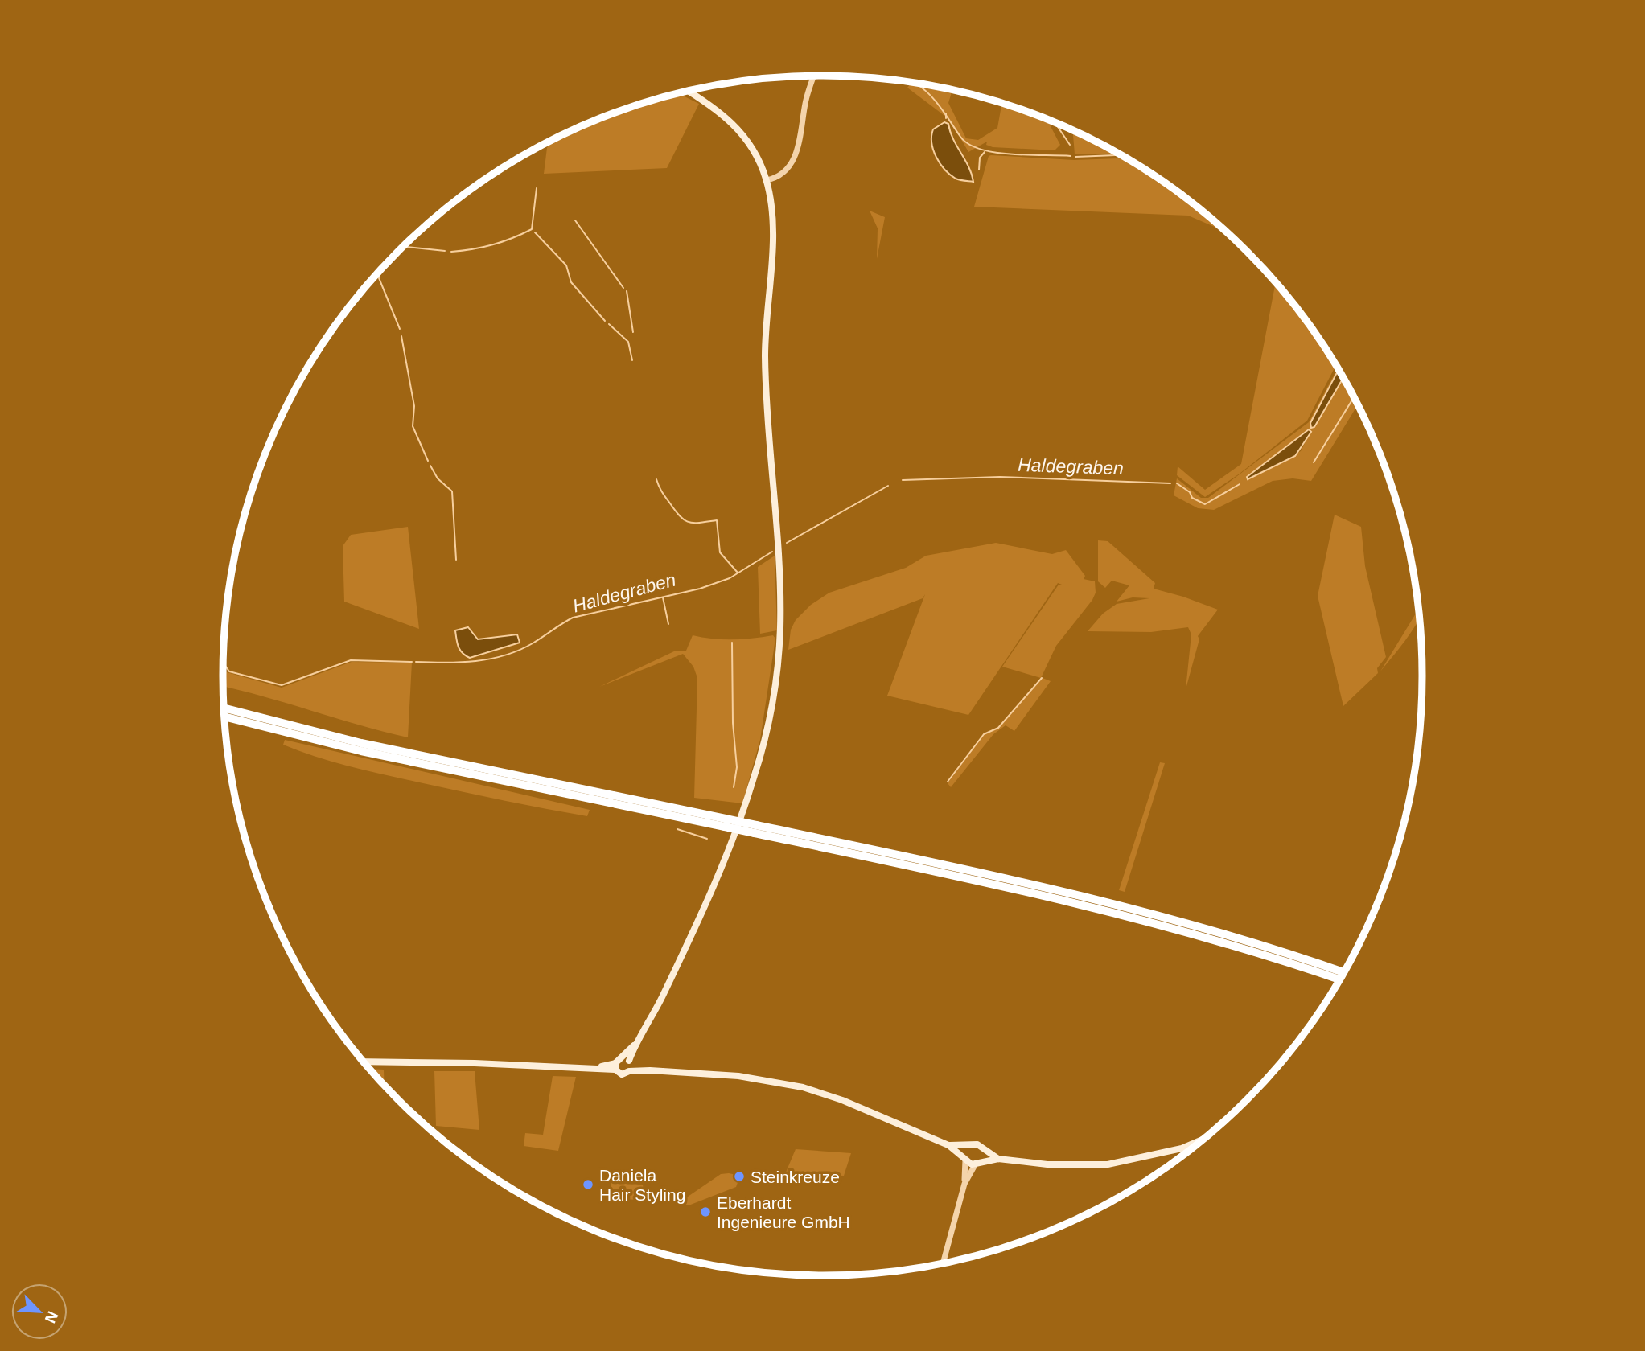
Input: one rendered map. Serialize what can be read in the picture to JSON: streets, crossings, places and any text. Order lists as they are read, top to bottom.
{
  "water": ["Haldegraben"],
  "places": ["Steinkreuze", "Daniela Hair Styling", "Eberhardt Ingenieure GmbH"],
  "north": "bottom right"
}
